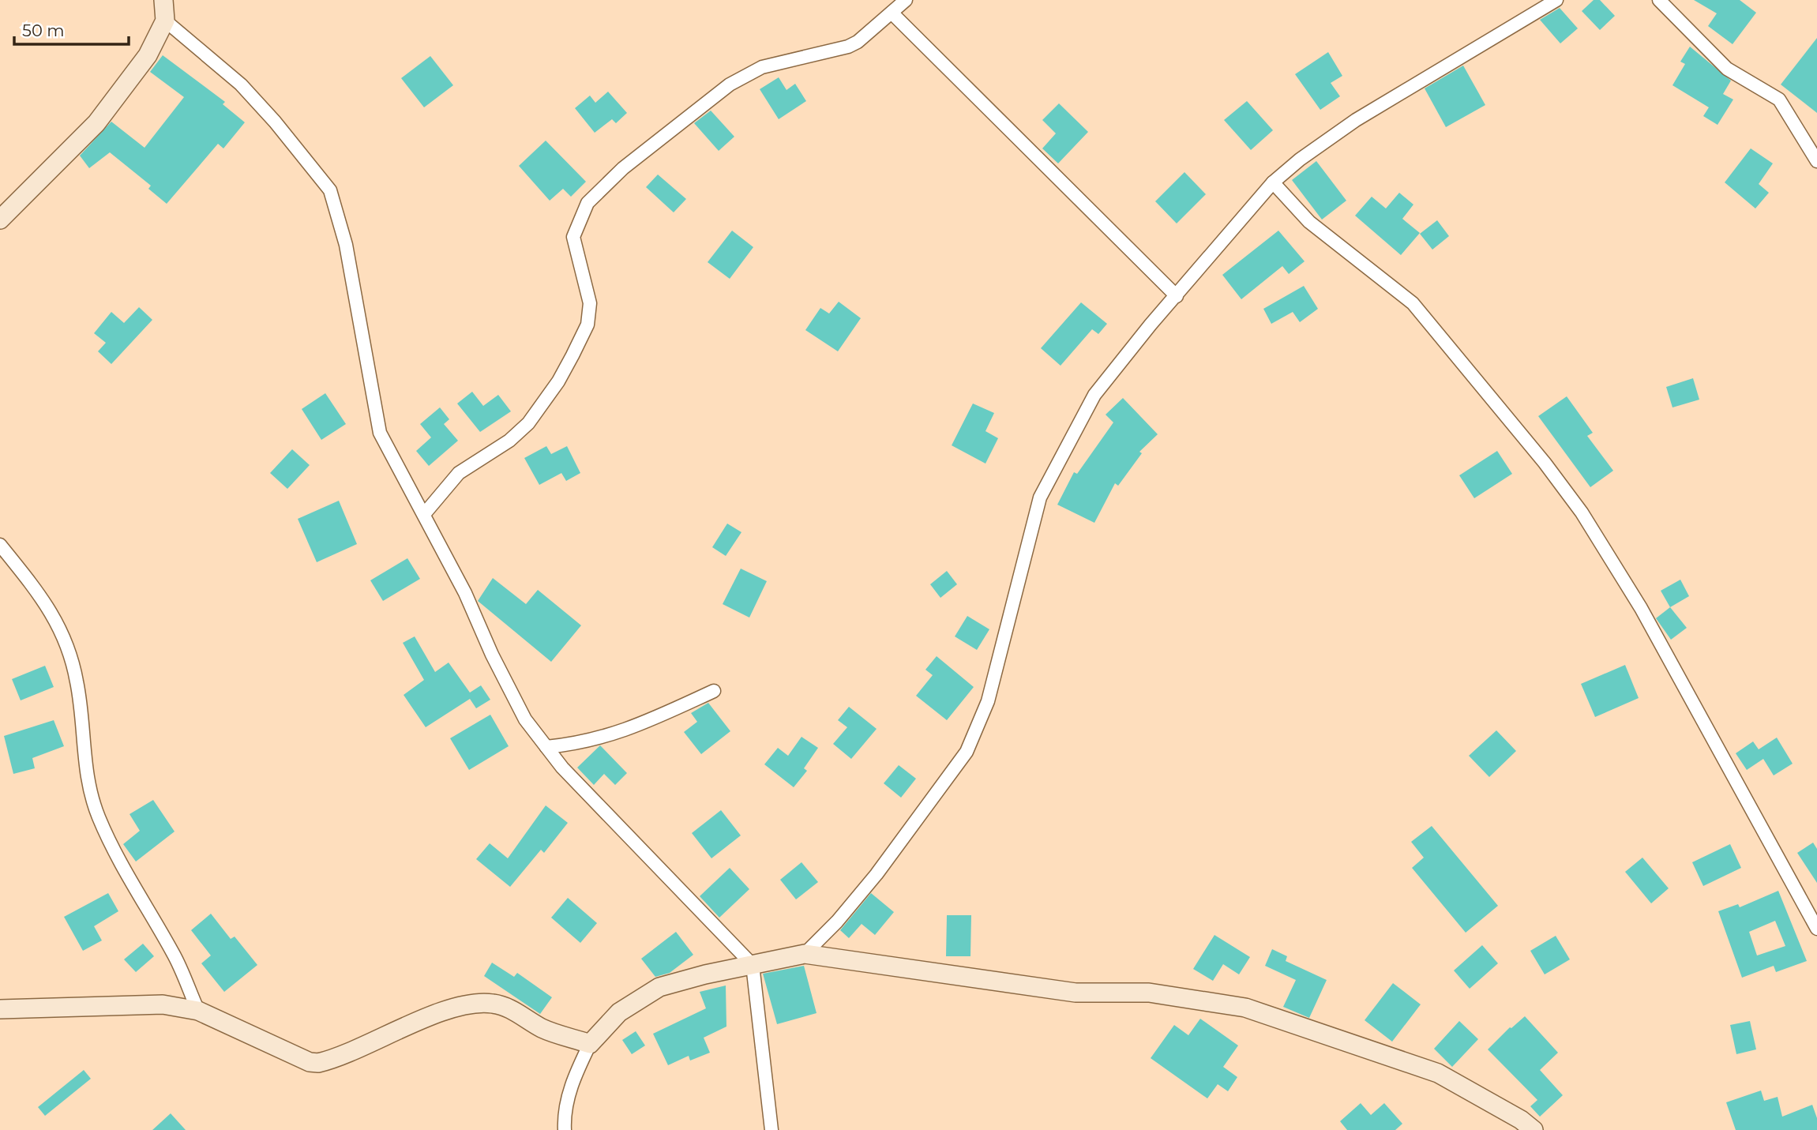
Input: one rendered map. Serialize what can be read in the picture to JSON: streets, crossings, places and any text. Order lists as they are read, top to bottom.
{
  "scale_bar": "50 m"
}
